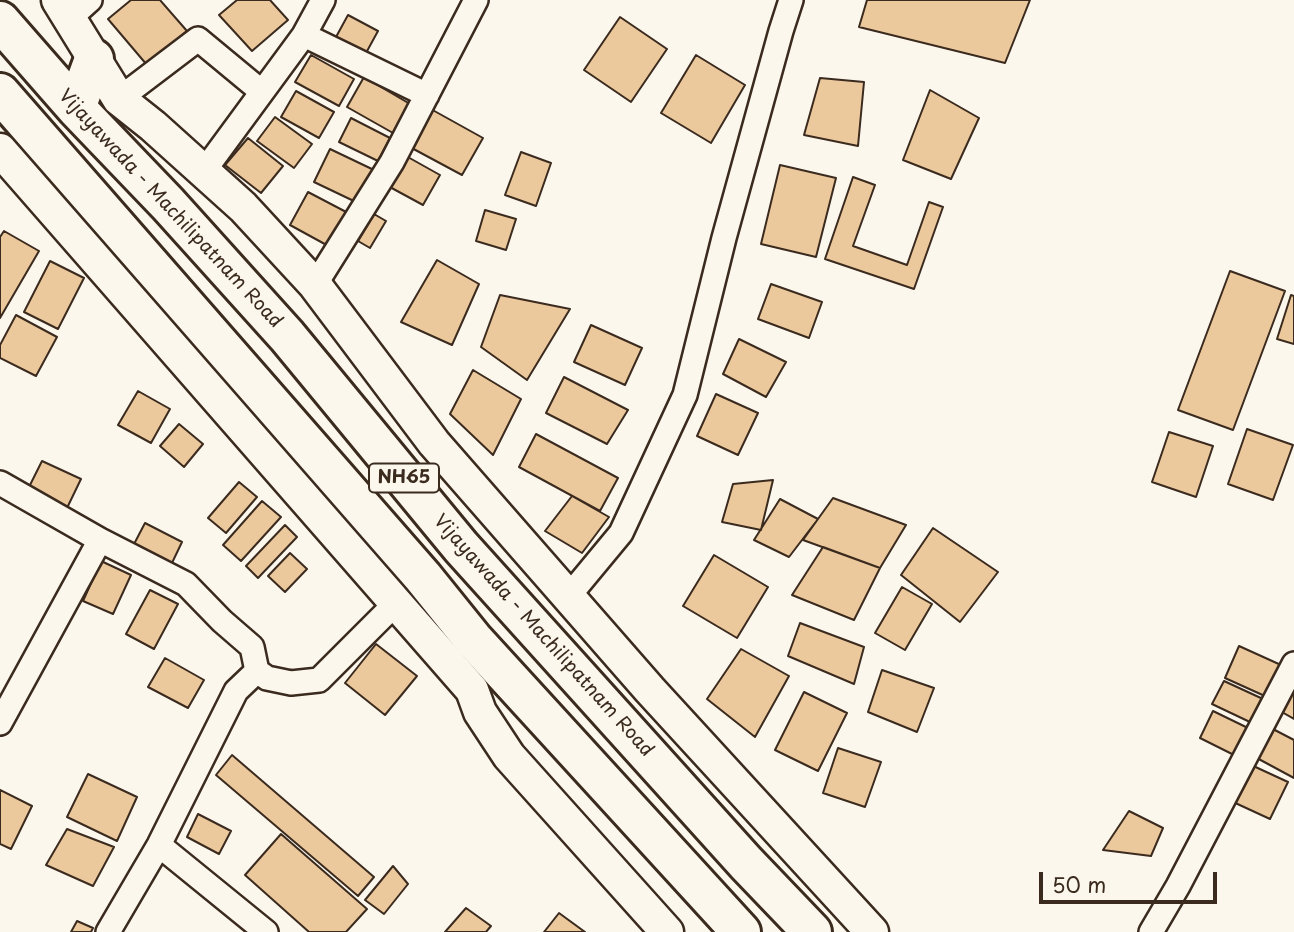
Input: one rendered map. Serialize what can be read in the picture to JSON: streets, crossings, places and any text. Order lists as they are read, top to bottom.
{
  "streets": {
    "highway": ["Vijayawada - Machilipatnam Road", "NH65"]
  },
  "scale_bar": "50 m"
}
